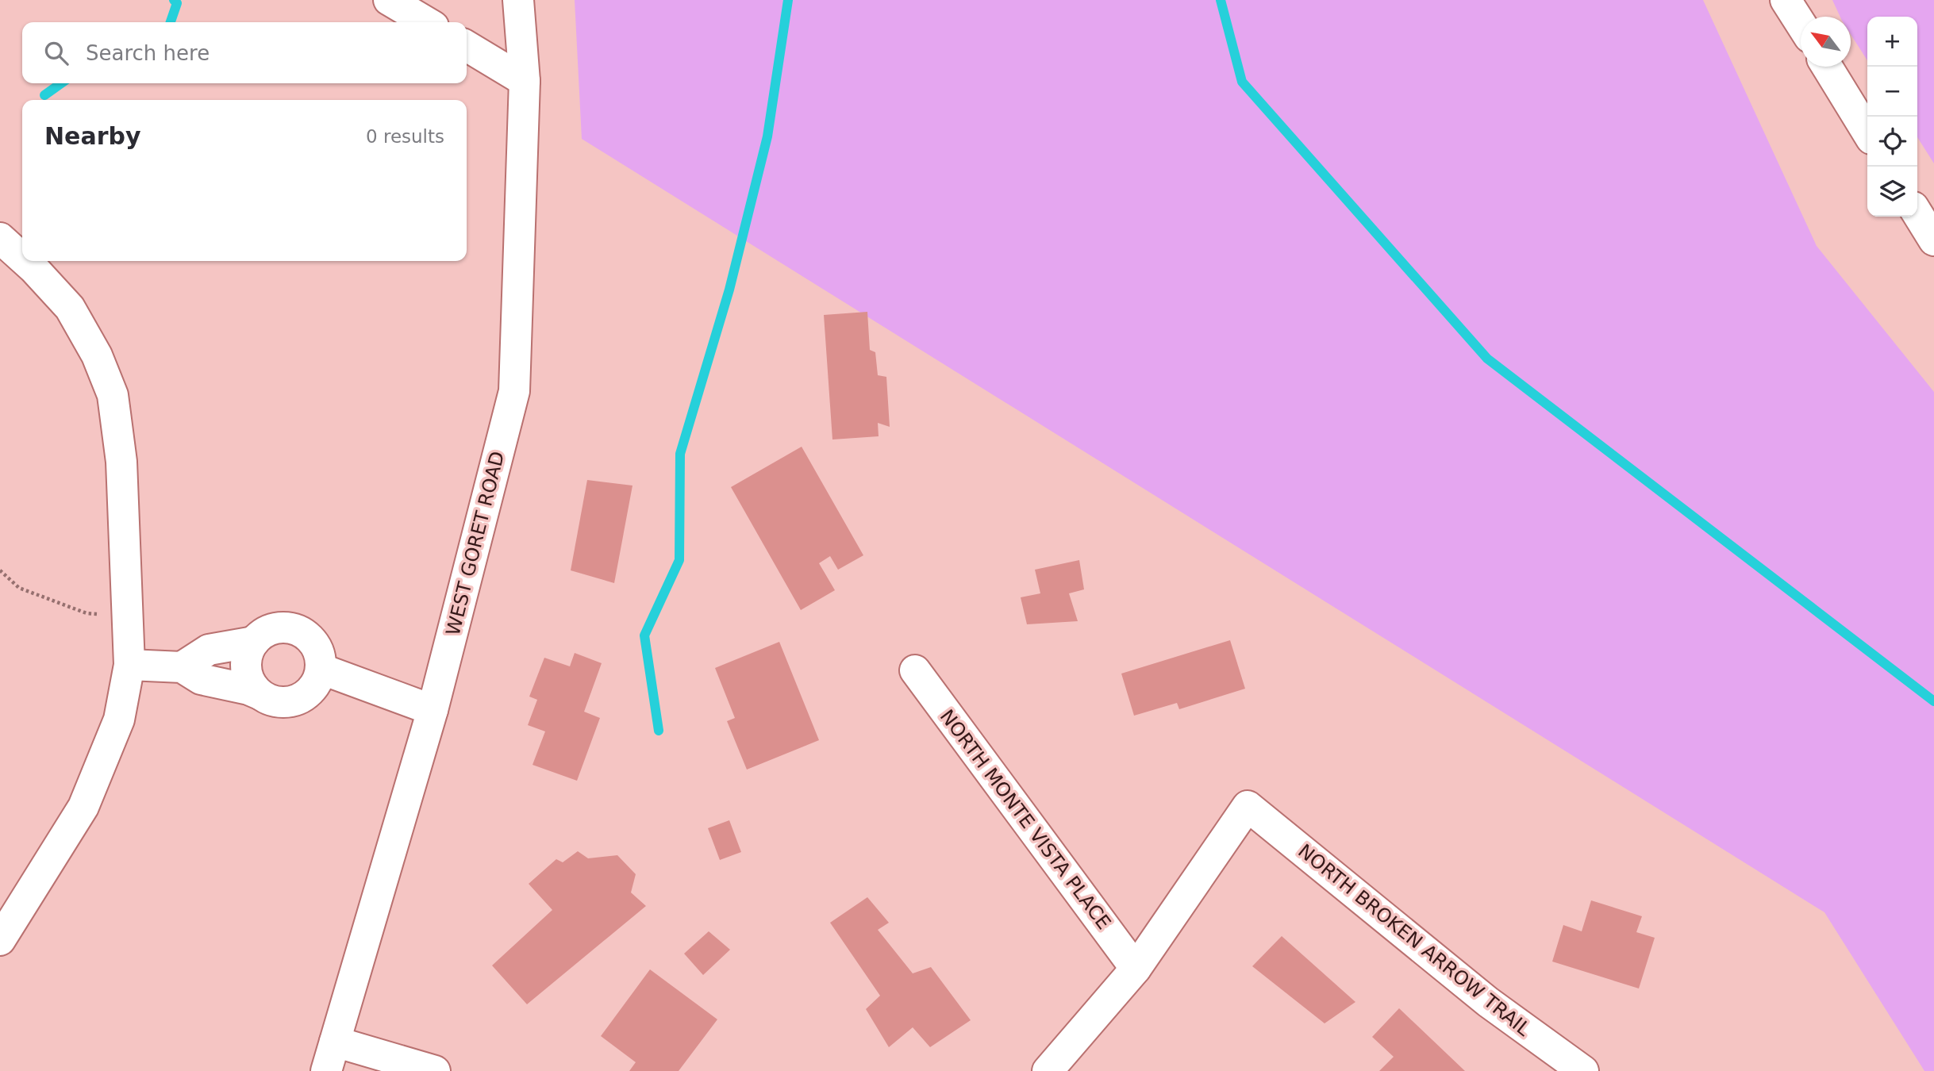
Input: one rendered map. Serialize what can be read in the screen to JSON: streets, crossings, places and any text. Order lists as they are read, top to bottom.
{
  "streets": {
    "street": ["WEST GORET ROAD", "NORTH MONTE VISTA PLACE", "NORTH BROKEN ARROW TRAIL"]
  },
  "crossings": [
    ["NORTH MONTE VISTA PLACE", "NORTH BROKEN ARROW TRAIL"]
  ],
  "north": "top left",
  "page": {
    "map_buttons": ["+", "−"],
    "search": "Search here",
    "heading": ["Nearby", "0 results"]
  }
}
